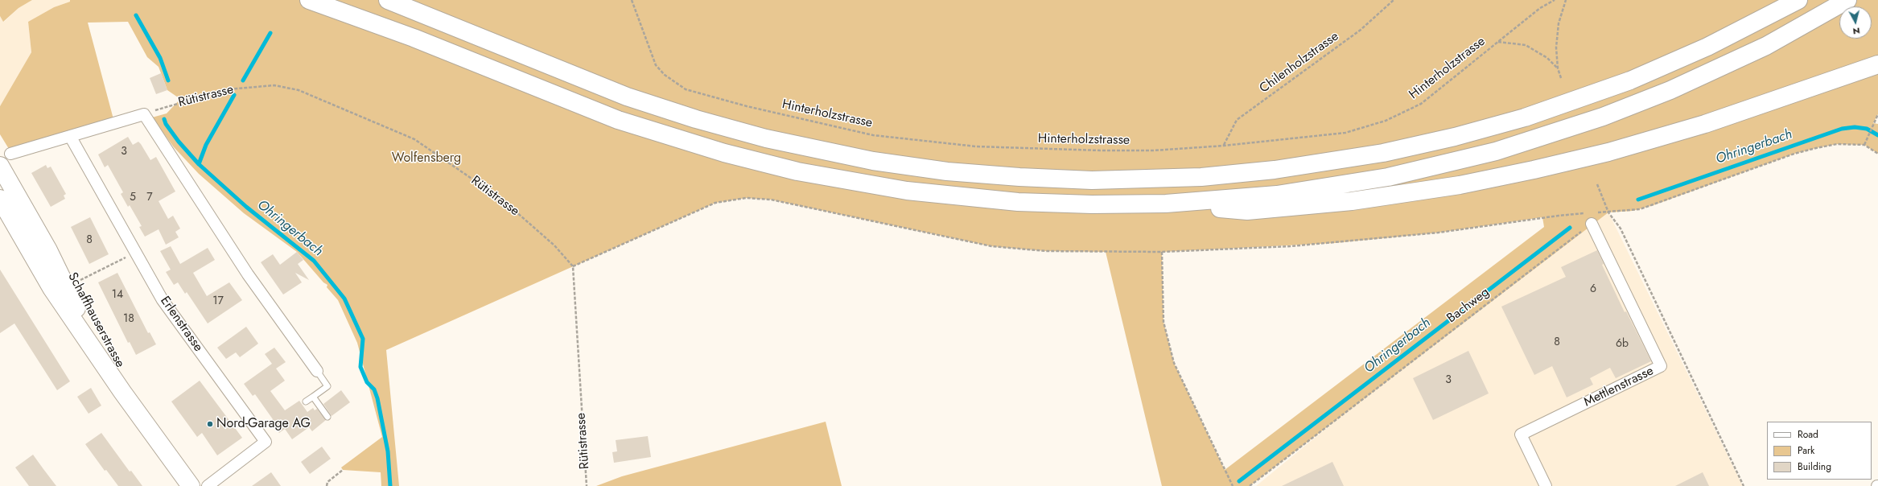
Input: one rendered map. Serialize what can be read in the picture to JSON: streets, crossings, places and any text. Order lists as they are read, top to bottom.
{
  "streets": {
    "main road": ["Schaffhauserstrasse"],
    "street": ["Erlenstrasse", "Mettlenstrasse"],
    "path": [
      "Chilenholzstrasse",
      "Hinterholzstrasse",
      "Rütistrasse",
      "Bachweg"
    ]
  },
  "crossings": [
    ["Chilenholzstrasse", "Hinterholzstrasse"],
    ["Bachweg", "Mettlenstrasse"]
  ],
  "water": ["Ohringerbach"],
  "parks": ["Wolfensberg"],
  "places": ["Nord-Garage AG"],
  "house_numbers": [
    "3",
    "5",
    "7",
    "8",
    "6",
    "14",
    "17",
    "18",
    "8",
    "6b",
    "3"
  ],
  "legend": ["Road", "Park", "Building"],
  "north": "bottom"
}
